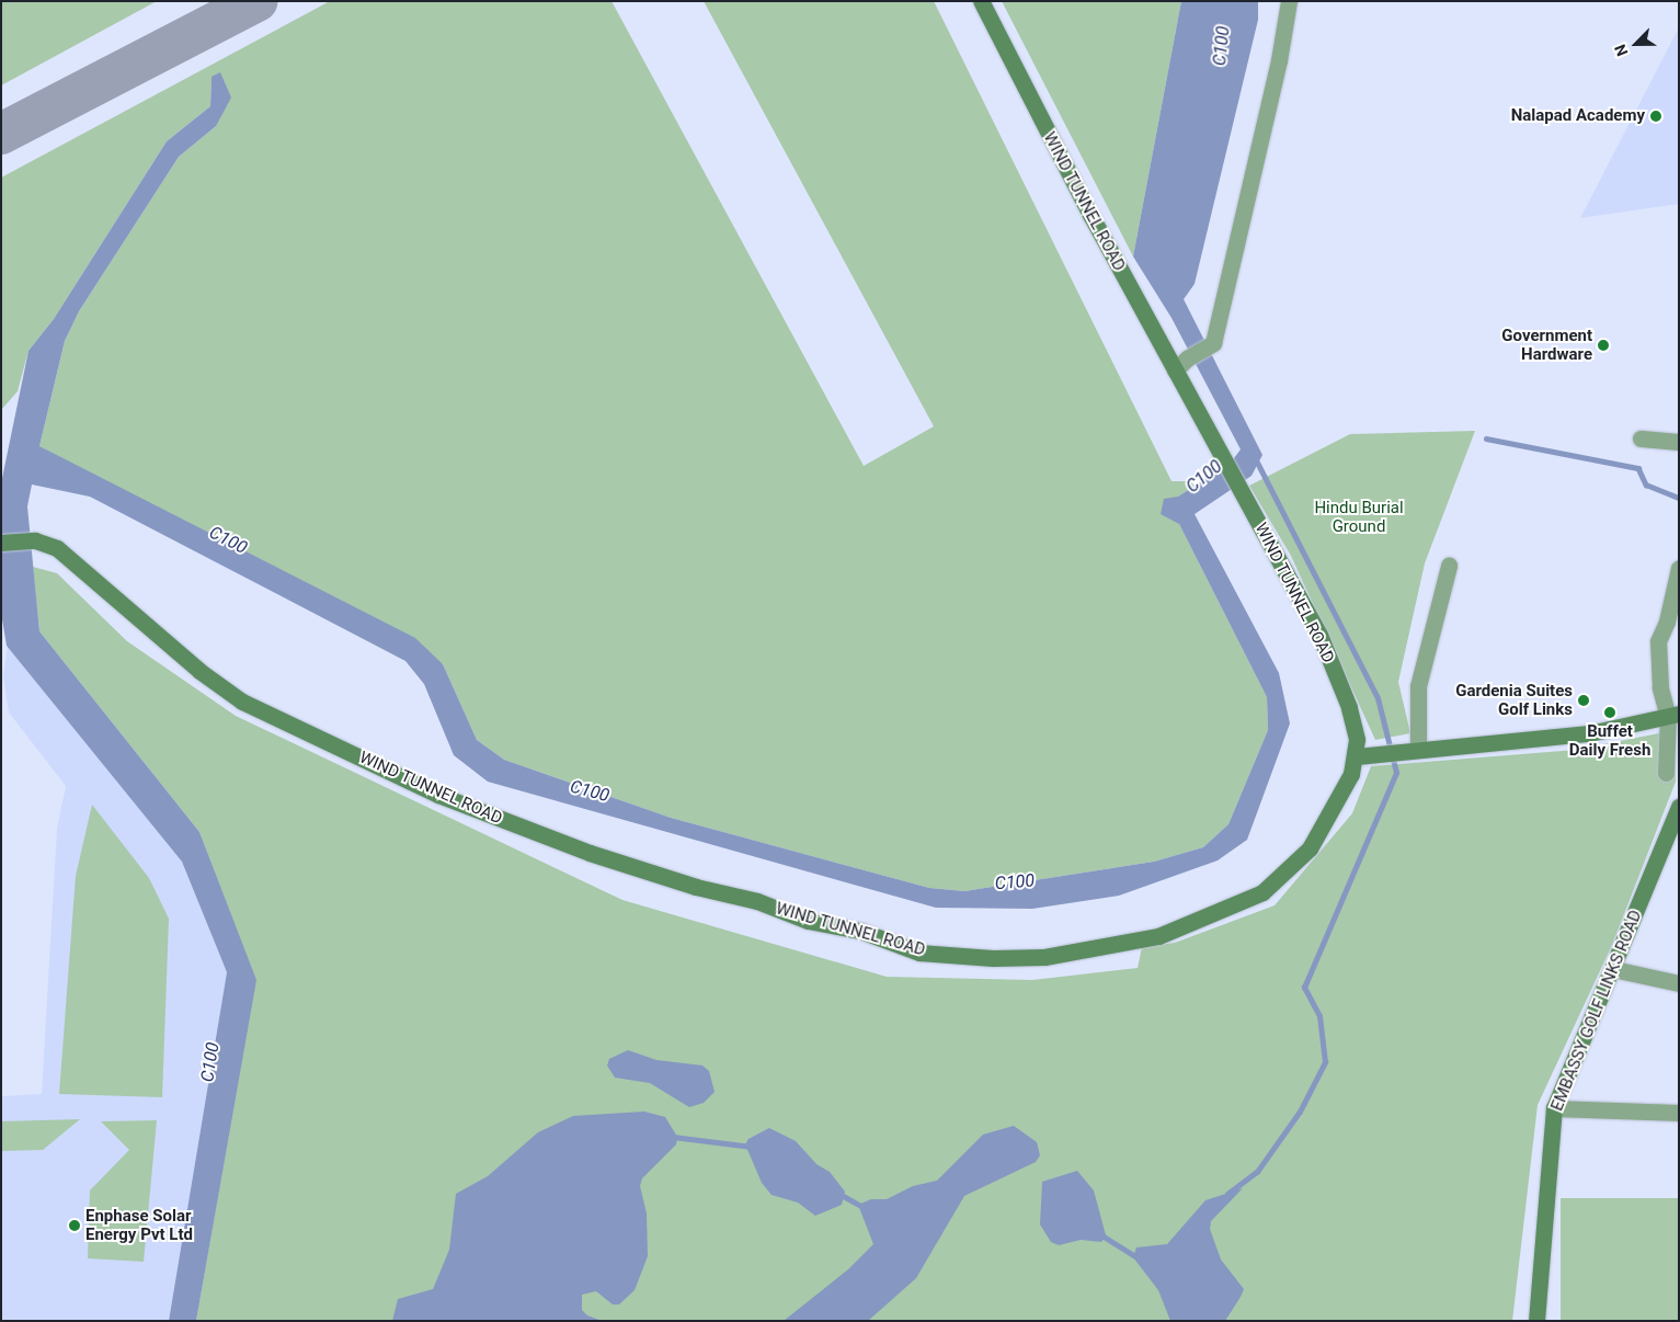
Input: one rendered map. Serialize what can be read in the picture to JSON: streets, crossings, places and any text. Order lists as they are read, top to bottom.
{
  "streets": {
    "street": ["WIND TUNNEL ROAD", "EMBASSY GOLF LINKS ROAD"]
  },
  "water": ["C100"],
  "parks": ["Hindu Burial Ground"],
  "places": [
    "Nalapad Academy",
    "Government Hardware",
    "Gardenia Suites Golf Links",
    "Buffet Daily Fresh",
    "Enphase Solar Energy Pvt Ltd"
  ],
  "north": "bottom left"
}
